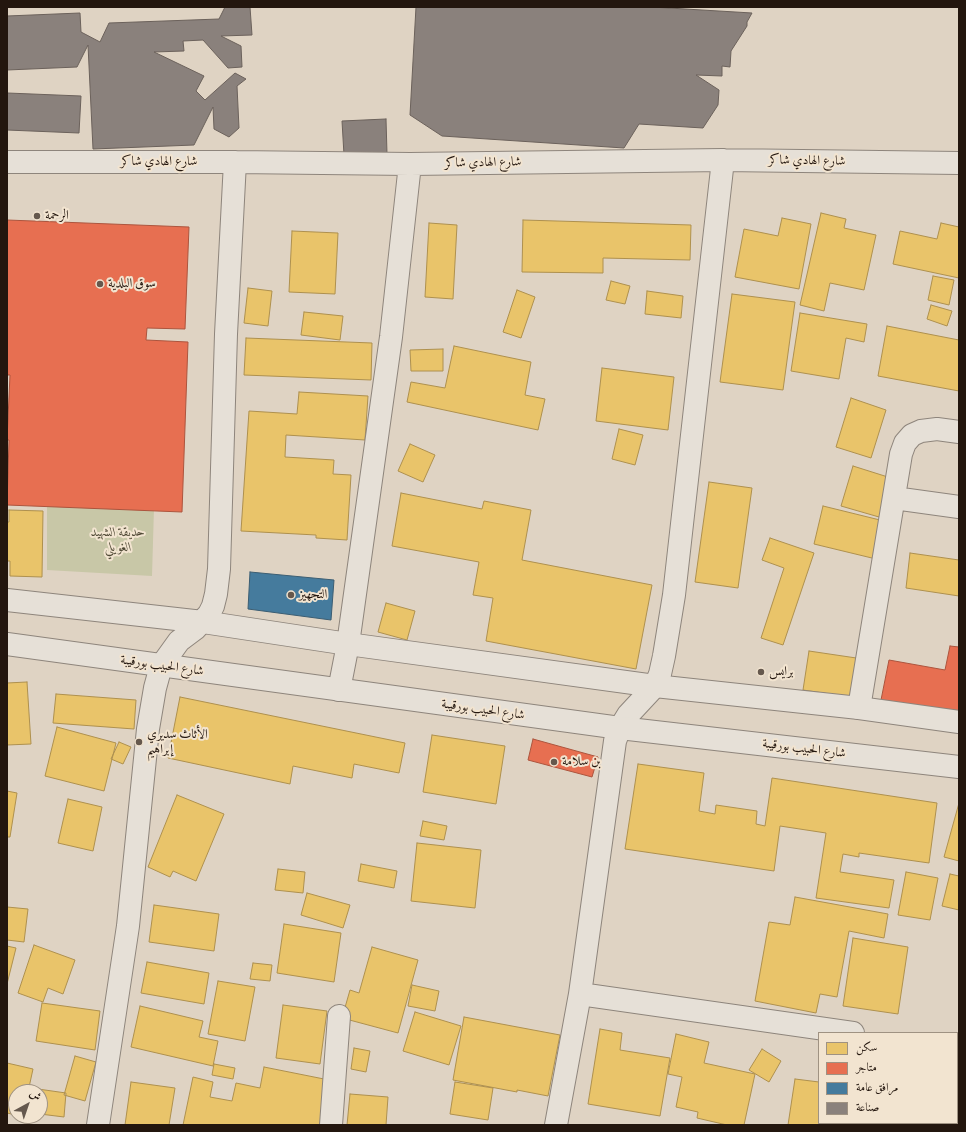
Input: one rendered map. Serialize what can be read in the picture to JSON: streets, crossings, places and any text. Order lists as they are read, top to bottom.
{
  "streets": {
    "street": ["شارع الهادي شاكر", "شارع الحبيب بورقيبة"]
  },
  "parks": ["حديقة الشهيد الغويلي"],
  "places": [
    "الرحمة",
    "سوق البلدية",
    "التجهيز",
    "برايس",
    "الأثاث سديري إبراهيم",
    "بن سلامة"
  ],
  "legend": [
    "سكن",
    "متاجر",
    "مرافق عامة",
    "صناعة"
  ],
  "north": "top right"
}
